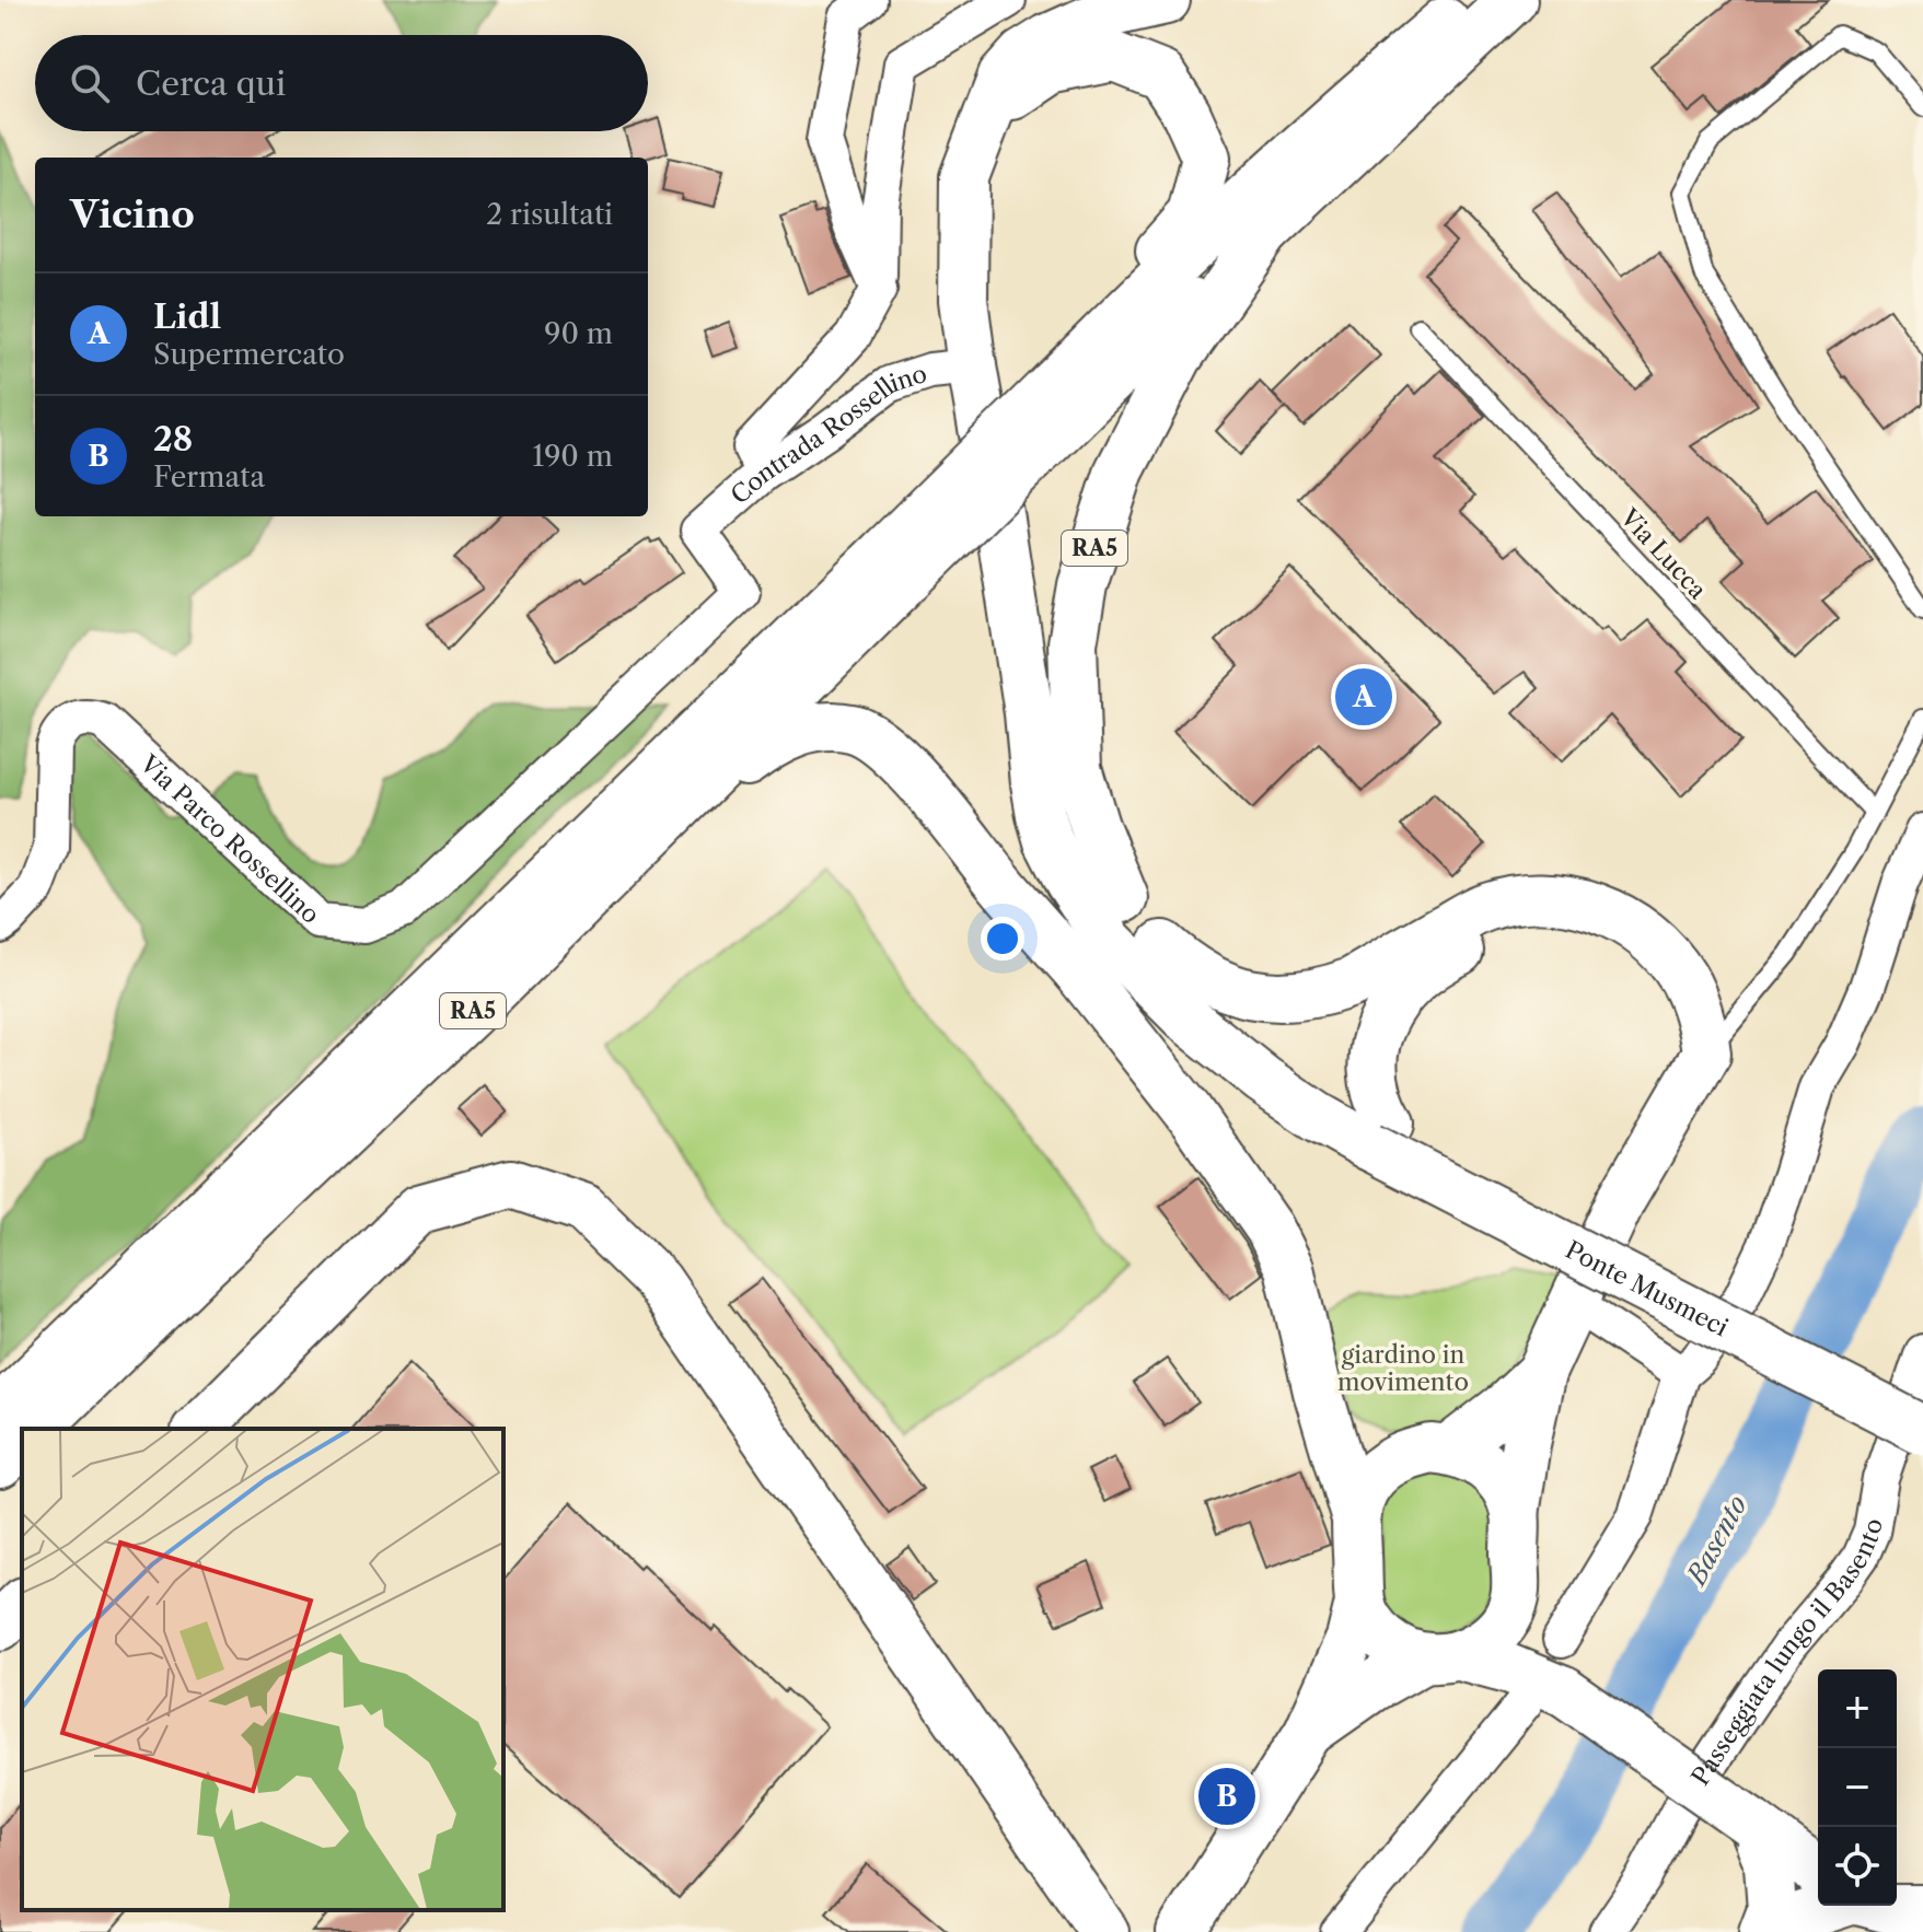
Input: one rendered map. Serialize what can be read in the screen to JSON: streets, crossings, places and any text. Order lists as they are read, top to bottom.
{
  "streets": {
    "main road": ["RA5", "Ponte Musmeci"],
    "street": ["Contrada Rossellino", "Via Parco Rossellino", "Passeggiata lungo il Basento"],
    "lane": ["Via Lucca"]
  },
  "crossings": [
    ["Contrada Rossellino", "Via Parco Rossellino"]
  ],
  "water": ["Basento"],
  "parks": ["giardino in movimento"],
  "page": {
    "search": "Cerca qui",
    "heading": ["Vicino", "2 risultati"],
    "list": [
      {
        "mark": "A",
        "name": "Lidl",
        "note": "Supermercato",
        "value": "90 m"
      },
      {
        "mark": "B",
        "name": "28",
        "note": "Fermata",
        "value": "190 m"
      }
    ],
    "pins": ["A", "B"],
    "map_buttons": ["+", "−"]
  }
}
